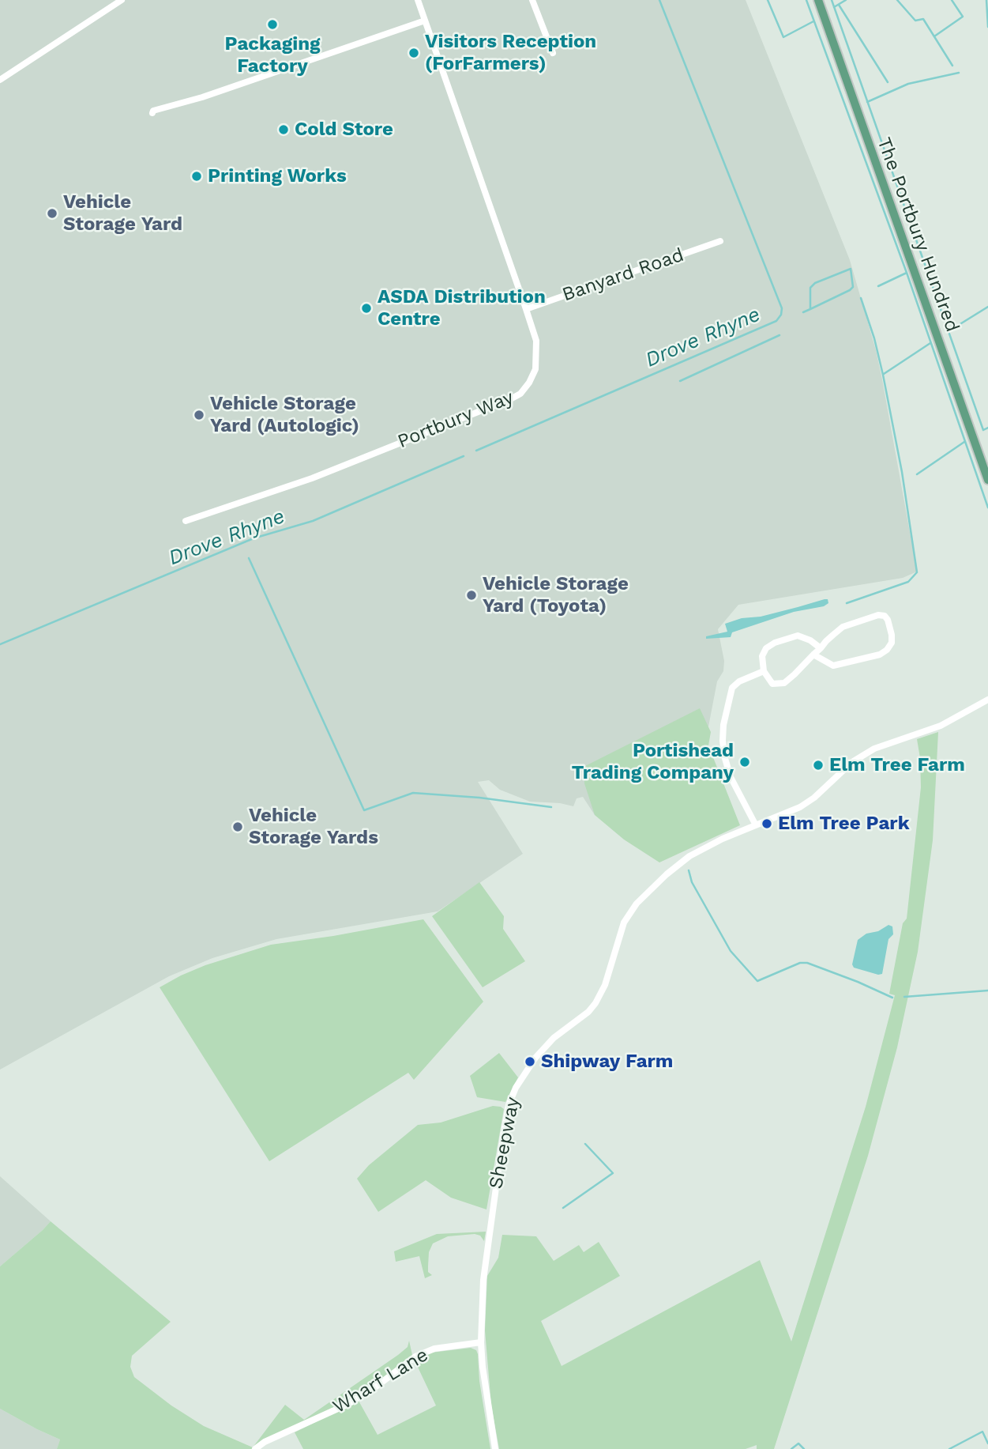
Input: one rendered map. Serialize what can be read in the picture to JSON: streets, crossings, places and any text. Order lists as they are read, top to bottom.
{
  "streets": {
    "main road": ["The Portbury Hundred"],
    "street": [
      "Banyard Road",
      "Portbury Way",
      "Sheepway",
      "Wharf Lane"
    ]
  },
  "crossings": [
    ["Banyard Road", "Portbury Way"],
    ["Sheepway", "Wharf Lane"]
  ],
  "water": ["Drove Rhyne"],
  "places": [
    "Packaging Factory",
    "Visitors Reception (ForFarmers)",
    "Cold Store",
    "Printing Works",
    "Vehicle Storage Yard",
    "ASDA Distribution Centre",
    "Vehicle Storage Yard (Autologic)",
    "Vehicle Storage Yard (Toyota)",
    "Portishead Trading Company",
    "Elm Tree Farm",
    "Elm Tree Park",
    "Vehicle Storage Yards",
    "Shipway Farm"
  ]
}
